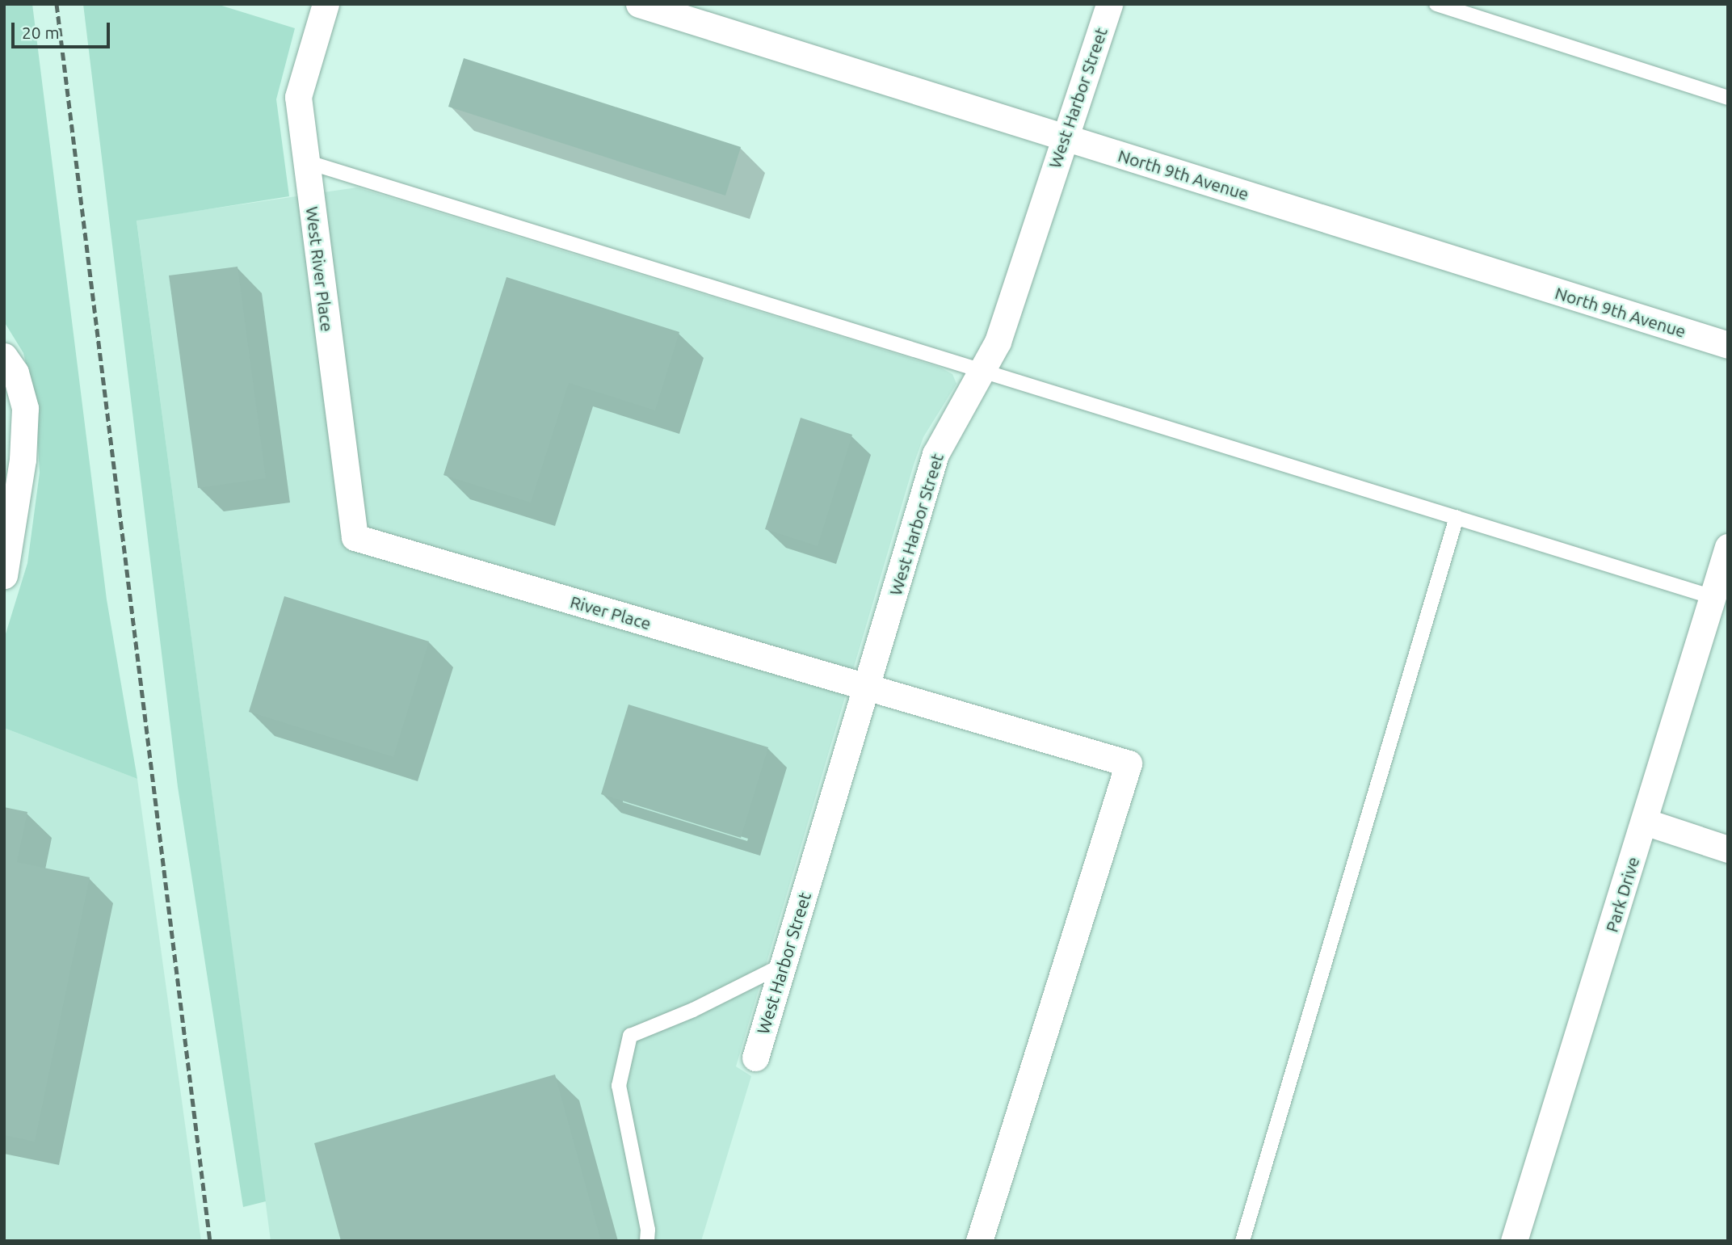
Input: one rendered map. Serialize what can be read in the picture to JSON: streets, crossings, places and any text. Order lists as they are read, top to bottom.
{
  "streets": {
    "street": [
      "West Harbor Street",
      "North 9th Avenue",
      "West River Place",
      "River Place",
      "Park Drive"
    ]
  },
  "crossings": [
    ["West Harbor Street", "North 9th Avenue"],
    ["West Harbor Street", "River Place"],
    ["West River Place", "River Place"]
  ],
  "scale_bar": "20 m"
}
